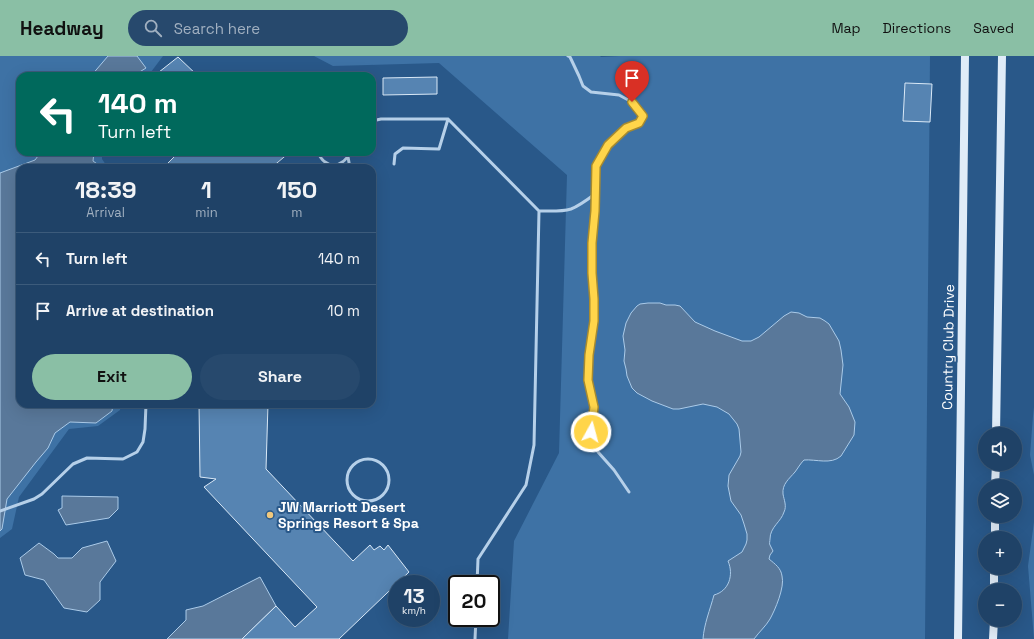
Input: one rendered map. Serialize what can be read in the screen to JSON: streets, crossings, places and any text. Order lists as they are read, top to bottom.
{
  "streets": {
    "main road": ["Country Club Drive"]
  },
  "places": ["JW Marriott Desert Springs Resort & Spa"],
  "page": {
    "header": "Headway",
    "search": "Search here",
    "nav": ["Map", "Directions", "Saved"],
    "turn": ["140 m", "Turn left"],
    "eta": [
      "18:39",
      "Arrival",
      "1",
      "min",
      "150",
      "m"
    ],
    "list": [
      {
        "name": "Turn left",
        "value": "140 m"
      },
      {
        "name": "Arrive at destination",
        "value": "10 m"
      }
    ],
    "buttons": ["Exit", "Share"],
    "map_buttons": ["+", "−"],
    "speed": "13 km/h",
    "limit": "20"
  }
}
